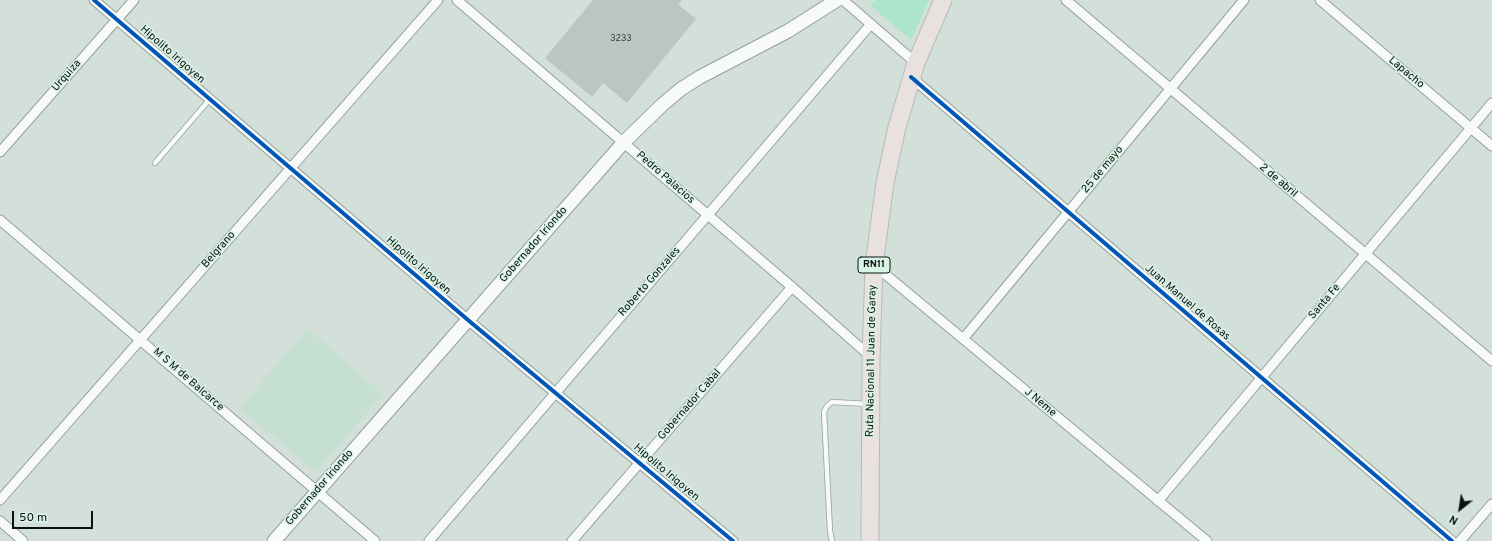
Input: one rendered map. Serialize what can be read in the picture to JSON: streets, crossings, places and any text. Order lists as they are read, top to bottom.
{
  "streets": {
    "highway": ["RN11", "Ruta Nacional 11 Juan de Garay"],
    "main road": ["Gobernador Iriondo"],
    "street": [
      "Hipolito Irigoyen",
      "Lapacho",
      "Urquiza",
      "25 de mayo",
      "Pedro Palacios",
      "2 de abril",
      "Belgrano",
      "Roberto Gonzales",
      "Santa Fe",
      "Juan Manuel de Rosas",
      "M S M de Balcarce",
      "J Neme",
      "Gobernador Cabal"
    ]
  },
  "crossings": [
    ["Hipolito Irigoyen", "Urquiza"],
    ["Hipolito Irigoyen", "Gobernador Iriondo"],
    ["Hipolito Irigoyen", "Belgrano"],
    ["Hipolito Irigoyen", "Roberto Gonzales"],
    ["Hipolito Irigoyen", "Gobernador Cabal"],
    ["Lapacho", "Santa Fe"],
    ["25 de mayo", "2 de abril"],
    ["25 de mayo", "Juan Manuel de Rosas"],
    ["25 de mayo", "J Neme"],
    ["Pedro Palacios", "Gobernador Iriondo"],
    ["Pedro Palacios", "Roberto Gonzales"],
    ["Pedro Palacios", "Ruta Nacional 11 Juan de Garay"],
    ["Pedro Palacios", "Gobernador Cabal"],
    ["2 de abril", "Santa Fe"],
    ["Gobernador Iriondo", "M S M de Balcarce"],
    ["Belgrano", "M S M de Balcarce"],
    ["Roberto Gonzales", "Juan Manuel de Rosas"],
    ["Santa Fe", "Juan Manuel de Rosas"],
    ["Santa Fe", "J Neme"],
    ["Juan Manuel de Rosas", "Ruta Nacional 11 Juan de Garay"],
    ["Ruta Nacional 11 Juan de Garay", "J Neme"]
  ],
  "house_numbers": ["3233"],
  "scale_bar": "50 m",
  "north": "bottom left"
}
